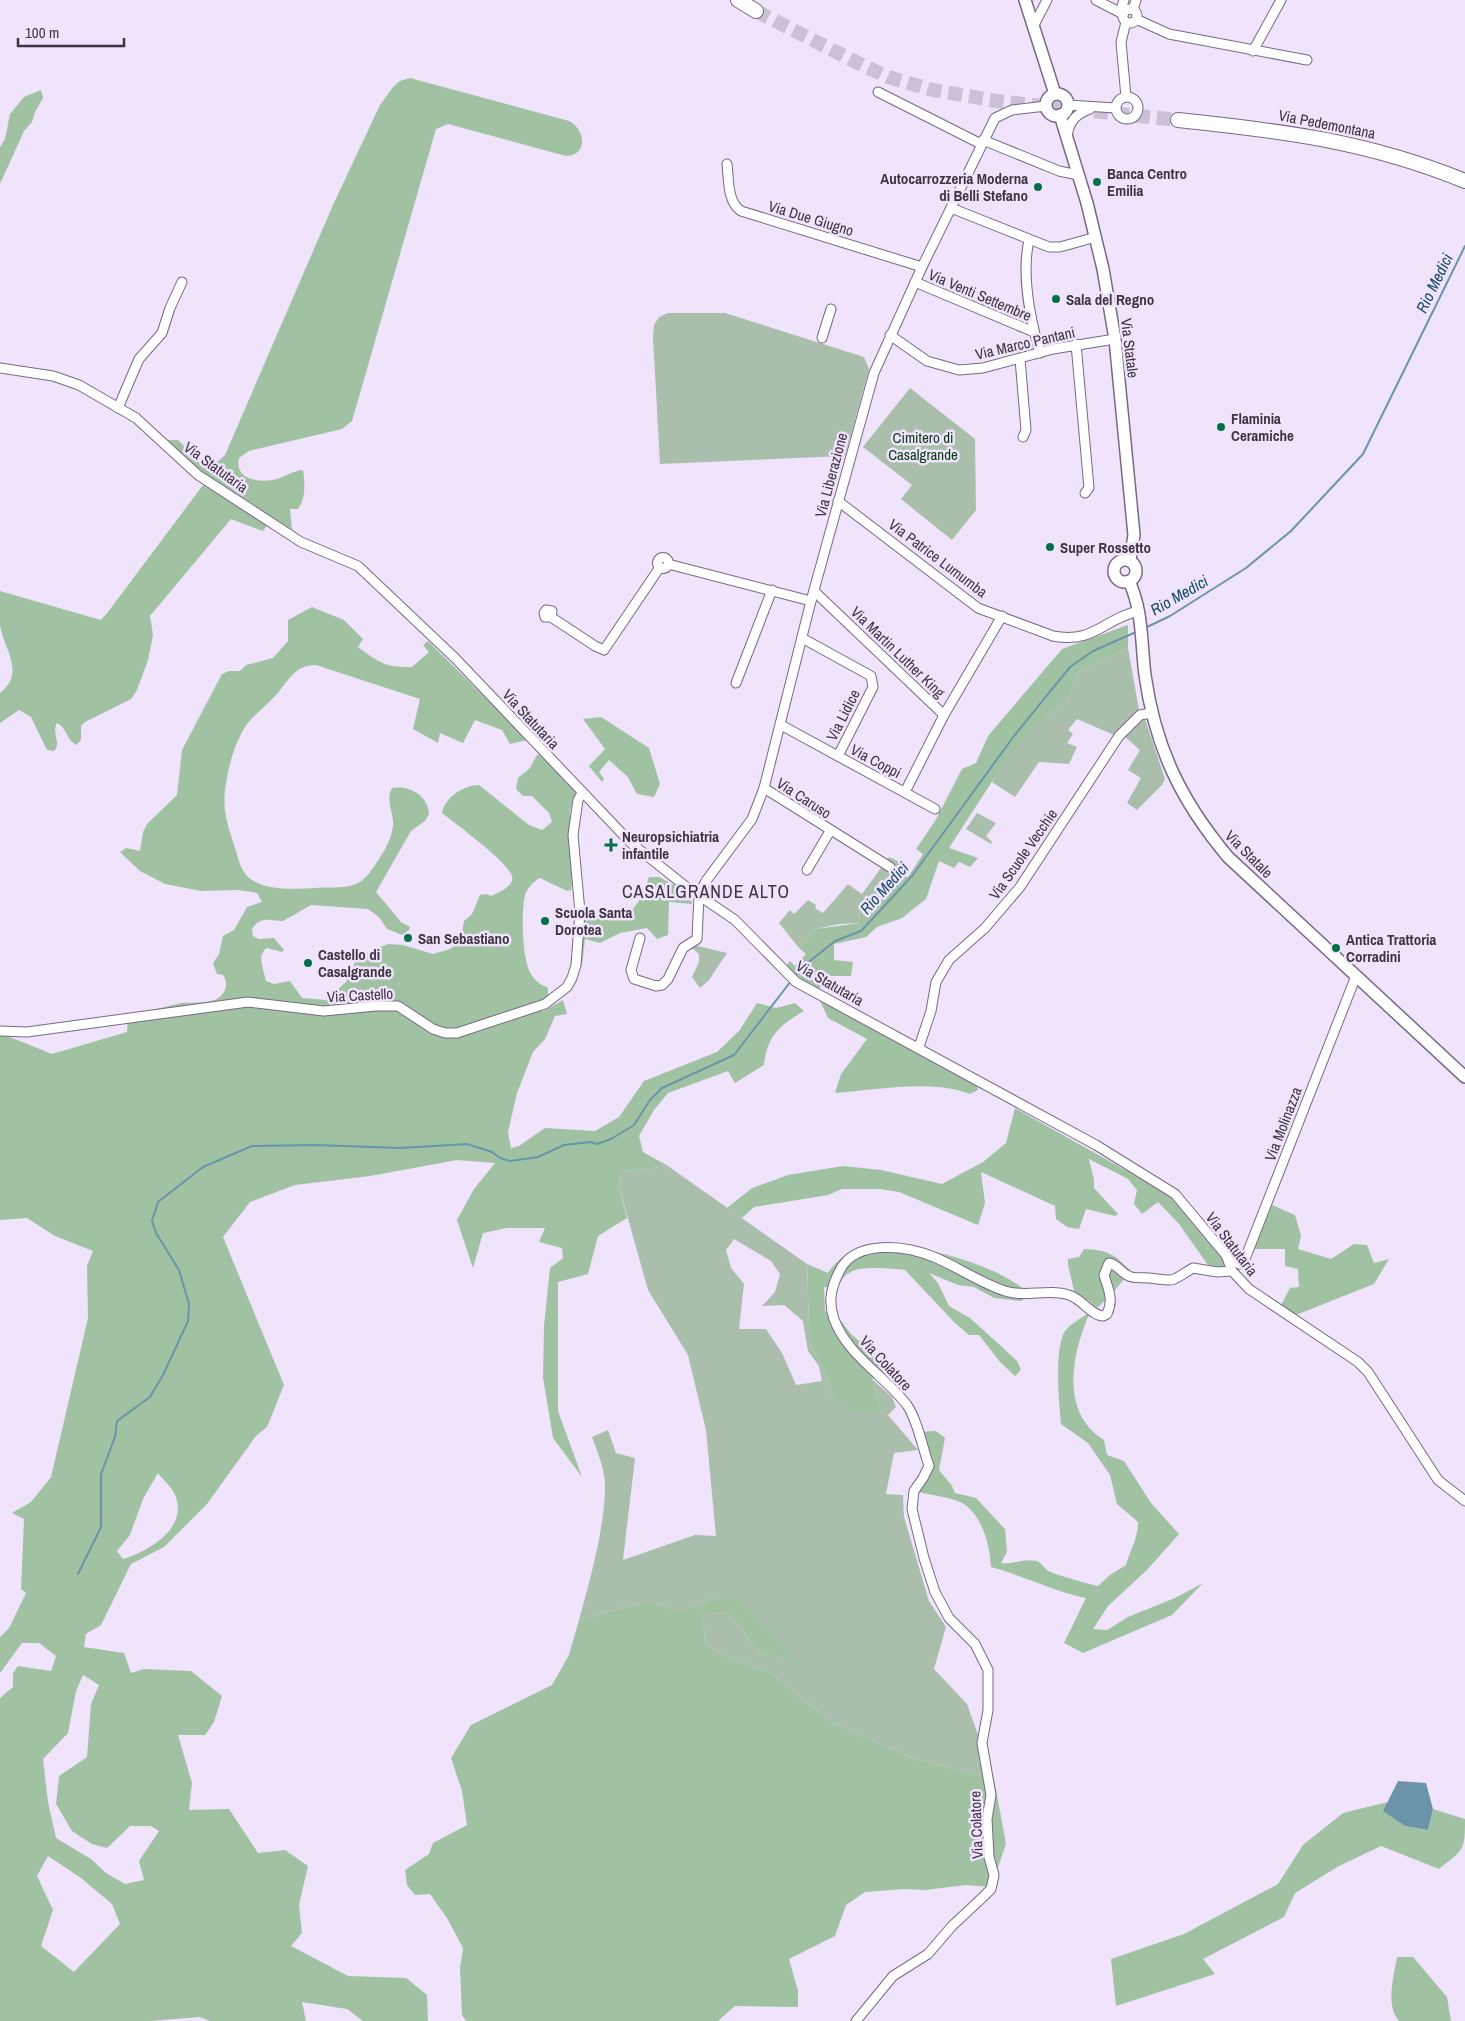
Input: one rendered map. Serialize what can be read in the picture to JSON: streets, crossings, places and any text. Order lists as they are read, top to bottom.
{
  "streets": {
    "main road": ["Via Pedemontana", "Via Statale"],
    "street": [
      "Via Due Giugno",
      "Via Venti Settembre",
      "Via Marco Pantani",
      "Via Statutaria",
      "Via Liberazione",
      "Via Patrice Lumumba",
      "Via Martin Luther King",
      "Via Lidice",
      "Via Coppi",
      "Via Caruso",
      "Via Scuole Vecchie",
      "Via Castello",
      "Via Molinazza",
      "Via Colatore"
    ]
  },
  "crossings": [
    ["Via Due Giugno", "Via Liberazione"],
    ["Via Venti Settembre", "Via Marco Pantani"],
    ["Via Venti Settembre", "Via Liberazione"],
    ["Via Marco Pantani", "Via Statale"],
    ["Via Marco Pantani", "Via Liberazione"],
    ["Via Statale", "Via Liberazione"],
    ["Via Statale", "Via Patrice Lumumba"],
    ["Via Statale", "Via Scuole Vecchie"],
    ["Via Statale", "Via Molinazza"],
    ["Via Statutaria", "Via Liberazione"],
    ["Via Statutaria", "Via Scuole Vecchie"],
    ["Via Statutaria", "Via Castello"],
    ["Via Statutaria", "Via Molinazza"],
    ["Via Statutaria", "Via Colatore"],
    ["Via Liberazione", "Via Patrice Lumumba"],
    ["Via Liberazione", "Via Martin Luther King"],
    ["Via Liberazione", "Via Lidice"],
    ["Via Liberazione", "Via Coppi"],
    ["Via Liberazione", "Via Caruso"],
    ["Via Patrice Lumumba", "Via Martin Luther King"],
    ["Via Martin Luther King", "Via Coppi"],
    ["Via Lidice", "Via Coppi"]
  ],
  "districts": ["CASALGRANDE ALTO"],
  "water": ["Rio Medici"],
  "parks": ["Cimitero di Casalgrande"],
  "places": {
    "other": [
      "Banca Centro Emilia",
      "Autocarrozzeria Moderna di Belli Stefano",
      "Sala del Regno",
      "Flaminia Ceramiche",
      "Super Rossetto",
      "Scuola Santa Dorotea",
      "San Sebastiano",
      "Antica Trattoria Corradini",
      "Castello di Casalgrande"
    ],
    "health": ["Neuropsichiatria infantile"]
  },
  "scale_bar": "100 m"
}
